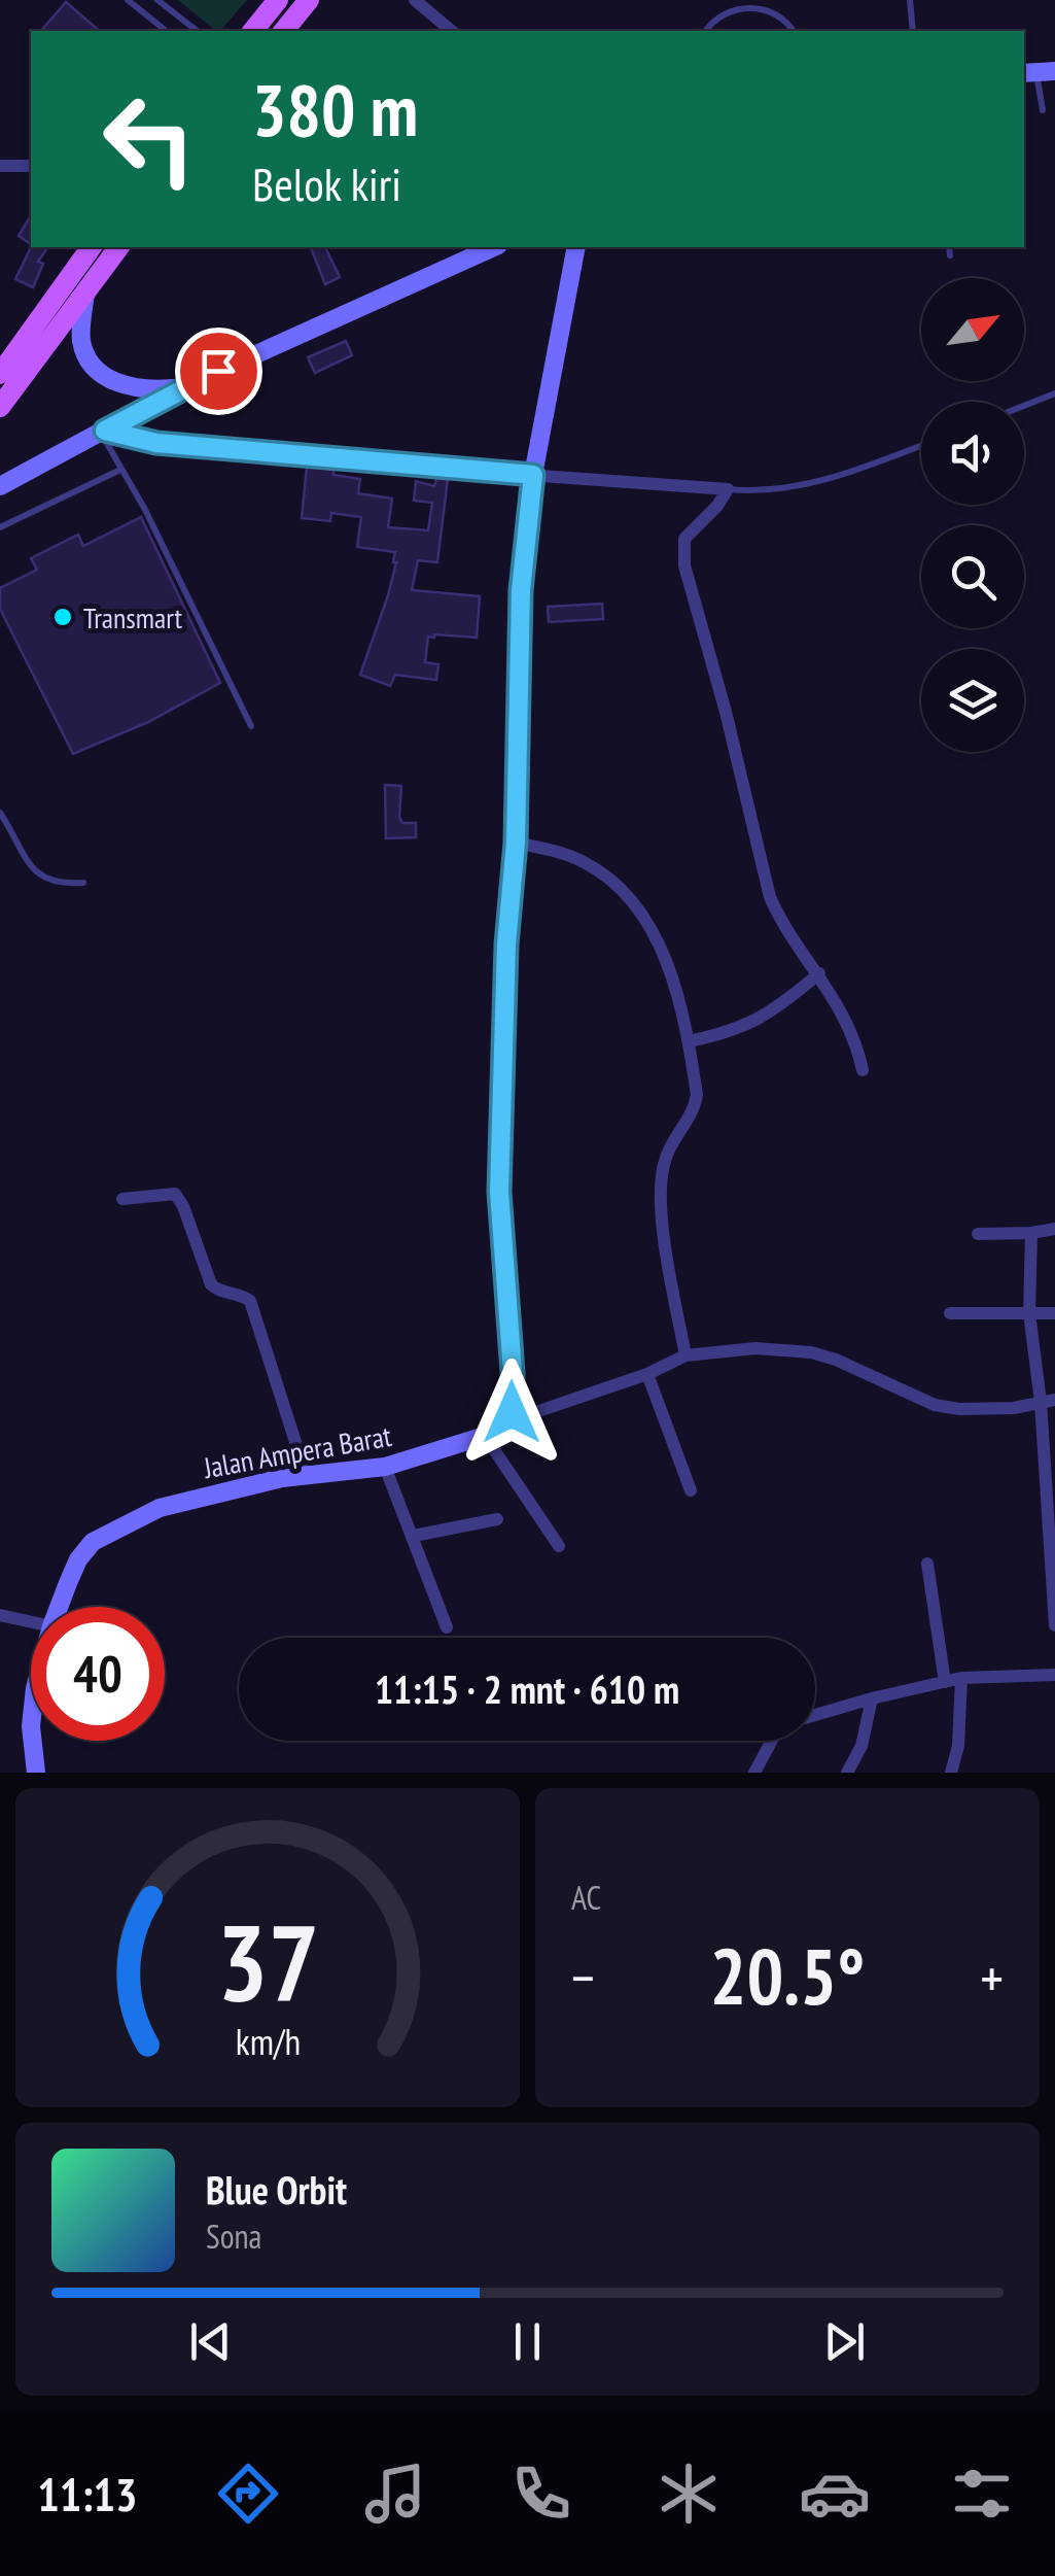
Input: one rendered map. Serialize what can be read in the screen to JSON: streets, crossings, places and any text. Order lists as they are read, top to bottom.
{
  "streets": {
    "street": ["Jalan Ampera Barat"]
  },
  "places": ["Transmart"],
  "north": "top right",
  "page": {
    "turn": ["380 m", "Belok kiri"],
    "limit": "40",
    "trip": "11:15 · 2 mnt · 610 m",
    "tile": "AC",
    "heat": ["−", "20.5°", "+"],
    "song": ["Blue Orbit", "Sona"],
    "tabs": "11:13",
    "gauge": ["37", "km/h"]
  }
}
